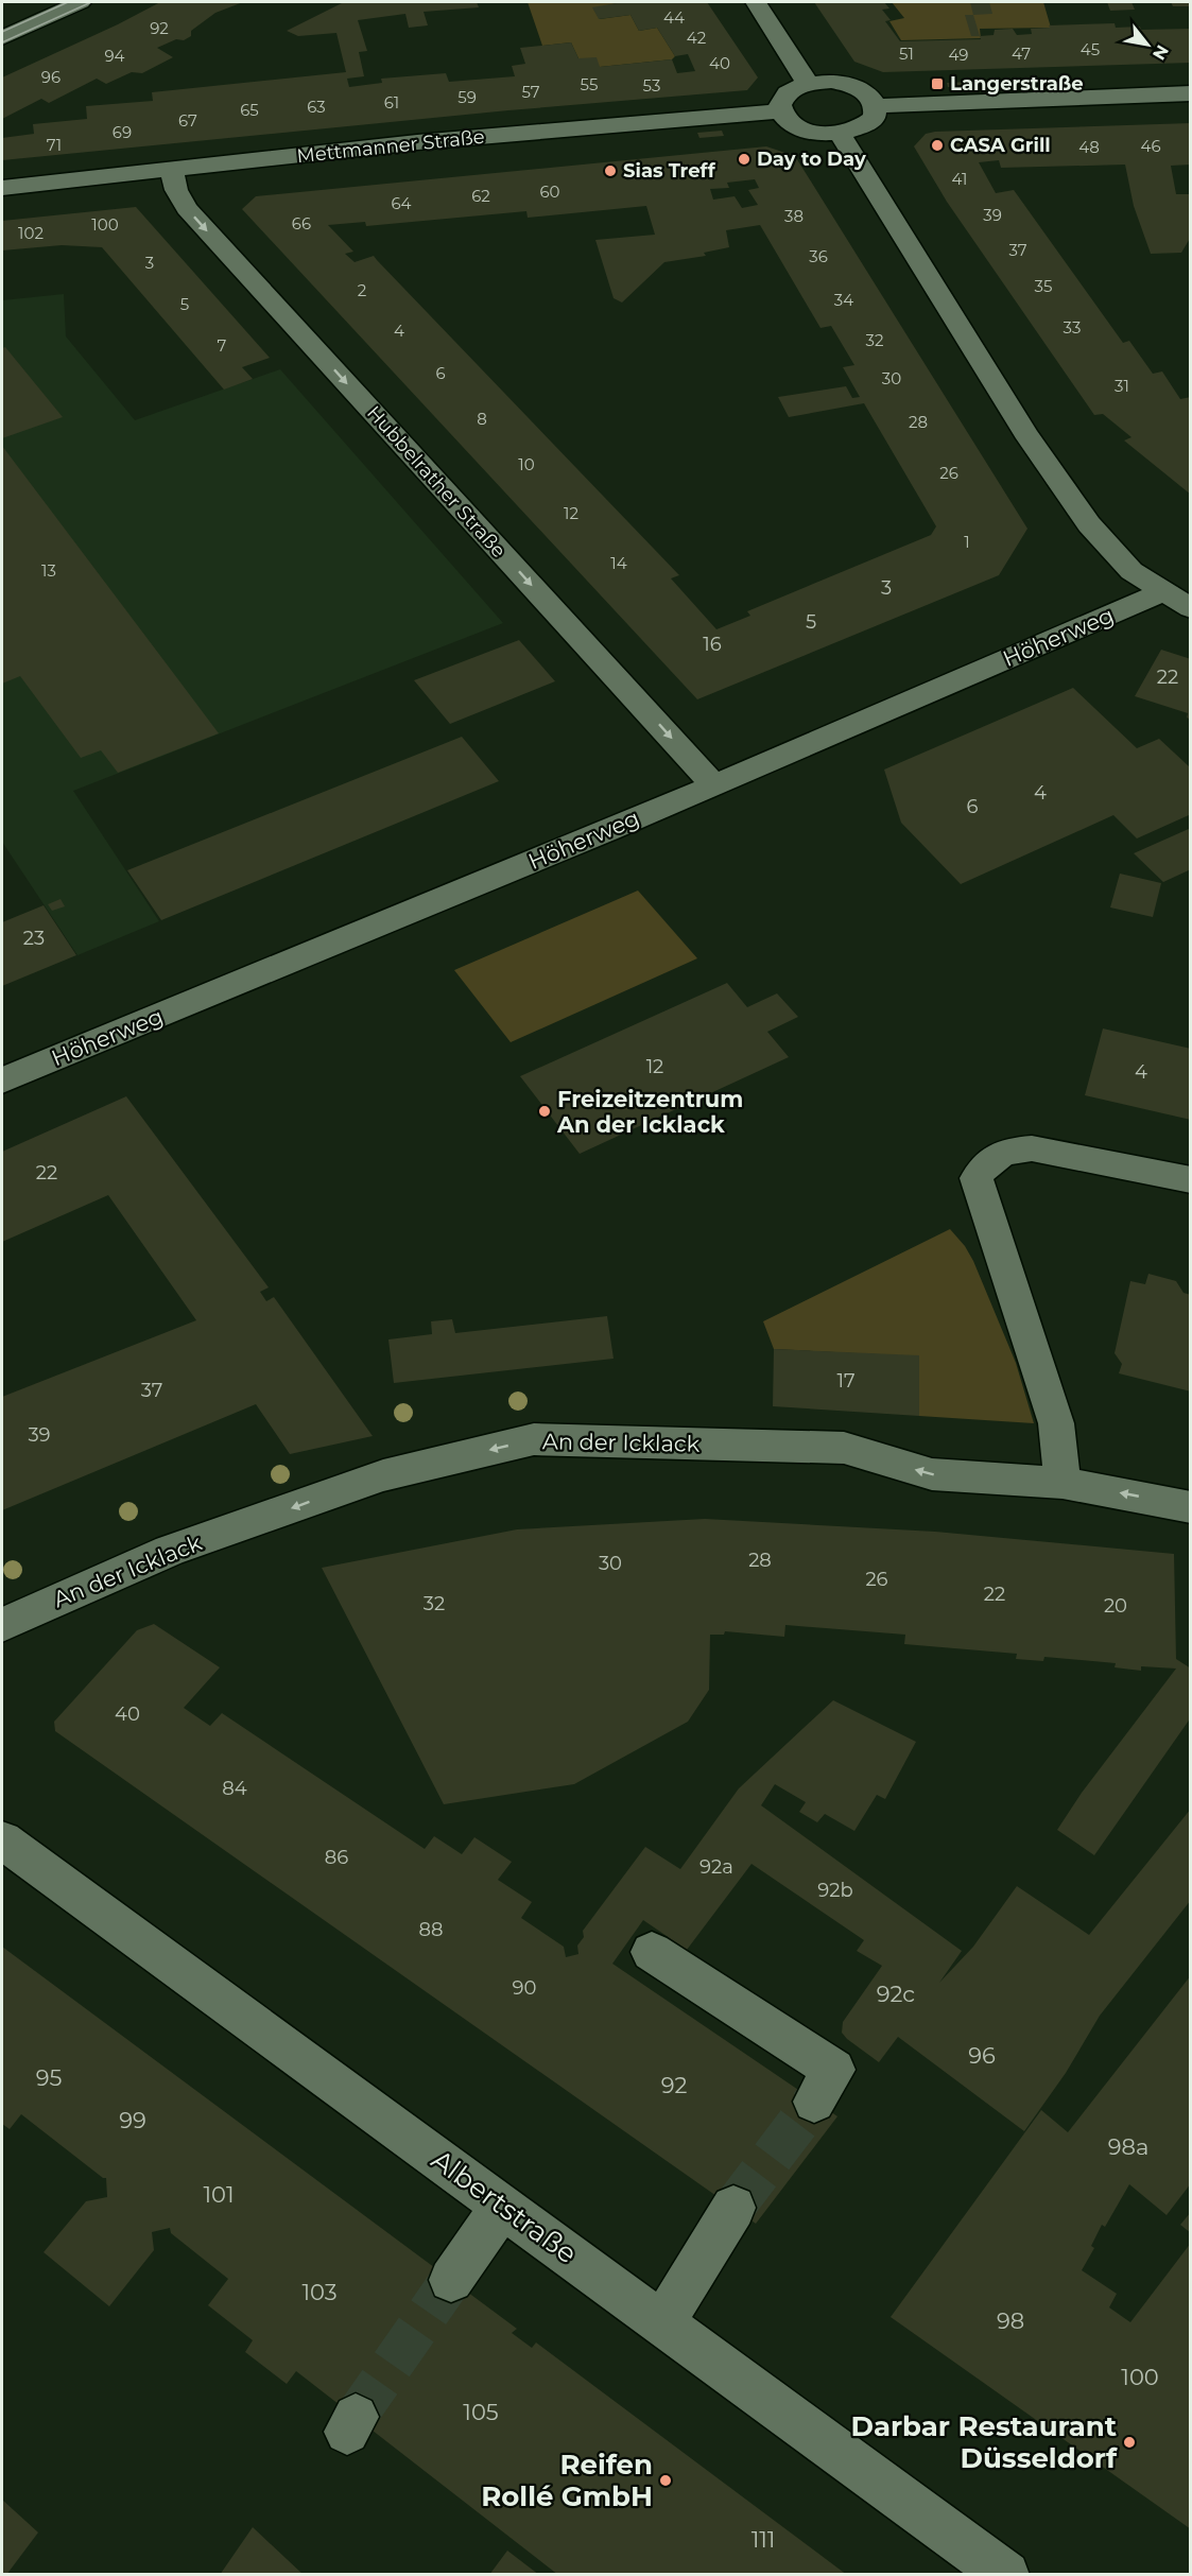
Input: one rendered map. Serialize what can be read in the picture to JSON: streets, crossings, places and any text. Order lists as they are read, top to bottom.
{
  "streets": {
    "street": [
      "Mettmanner Straße",
      "Hubbelrather Straße",
      "Höherweg",
      "An der Icklack",
      "Albertstraße"
    ]
  },
  "crossings": [
    ["Mettmanner Straße", "Hubbelrather Straße"],
    ["Hubbelrather Straße", "Höherweg"]
  ],
  "one_way": ["Hubbelrather Straße", "An der Icklack"],
  "places": {
    "transit": ["Langerstraße"],
    "other": [
      "CASA Grill",
      "Day to Day",
      "Sias Treff",
      "Freizeitzentrum An der Icklack",
      "Darbar Restaurant Düsseldorf",
      "Reifen Rollé GmbH"
    ]
  },
  "house_numbers": [
    "44",
    "92",
    "42",
    "45",
    "51",
    "47",
    "49",
    "94",
    "40",
    "96",
    "55",
    "53",
    "57",
    "59",
    "61",
    "63",
    "65",
    "67",
    "69",
    "71",
    "46",
    "48",
    "41",
    "60",
    "62",
    "64",
    "39",
    "38",
    "66",
    "100",
    "102",
    "37",
    "36",
    "3",
    "35",
    "2",
    "34",
    "5",
    "33",
    "4",
    "32",
    "7",
    "6",
    "30",
    "31",
    "8",
    "28",
    "10",
    "26",
    "12",
    "1",
    "14",
    "13",
    "3",
    "5",
    "16",
    "22",
    "4",
    "6",
    "23",
    "12",
    "4",
    "22",
    "17",
    "37",
    "39",
    "28",
    "30",
    "26",
    "22",
    "32",
    "20",
    "40",
    "84",
    "86",
    "92a",
    "92b",
    "88",
    "90",
    "92c",
    "96",
    "95",
    "92",
    "99",
    "98a",
    "101",
    "103",
    "98",
    "100",
    "105",
    "111"
  ],
  "north": "bottom right"
}
